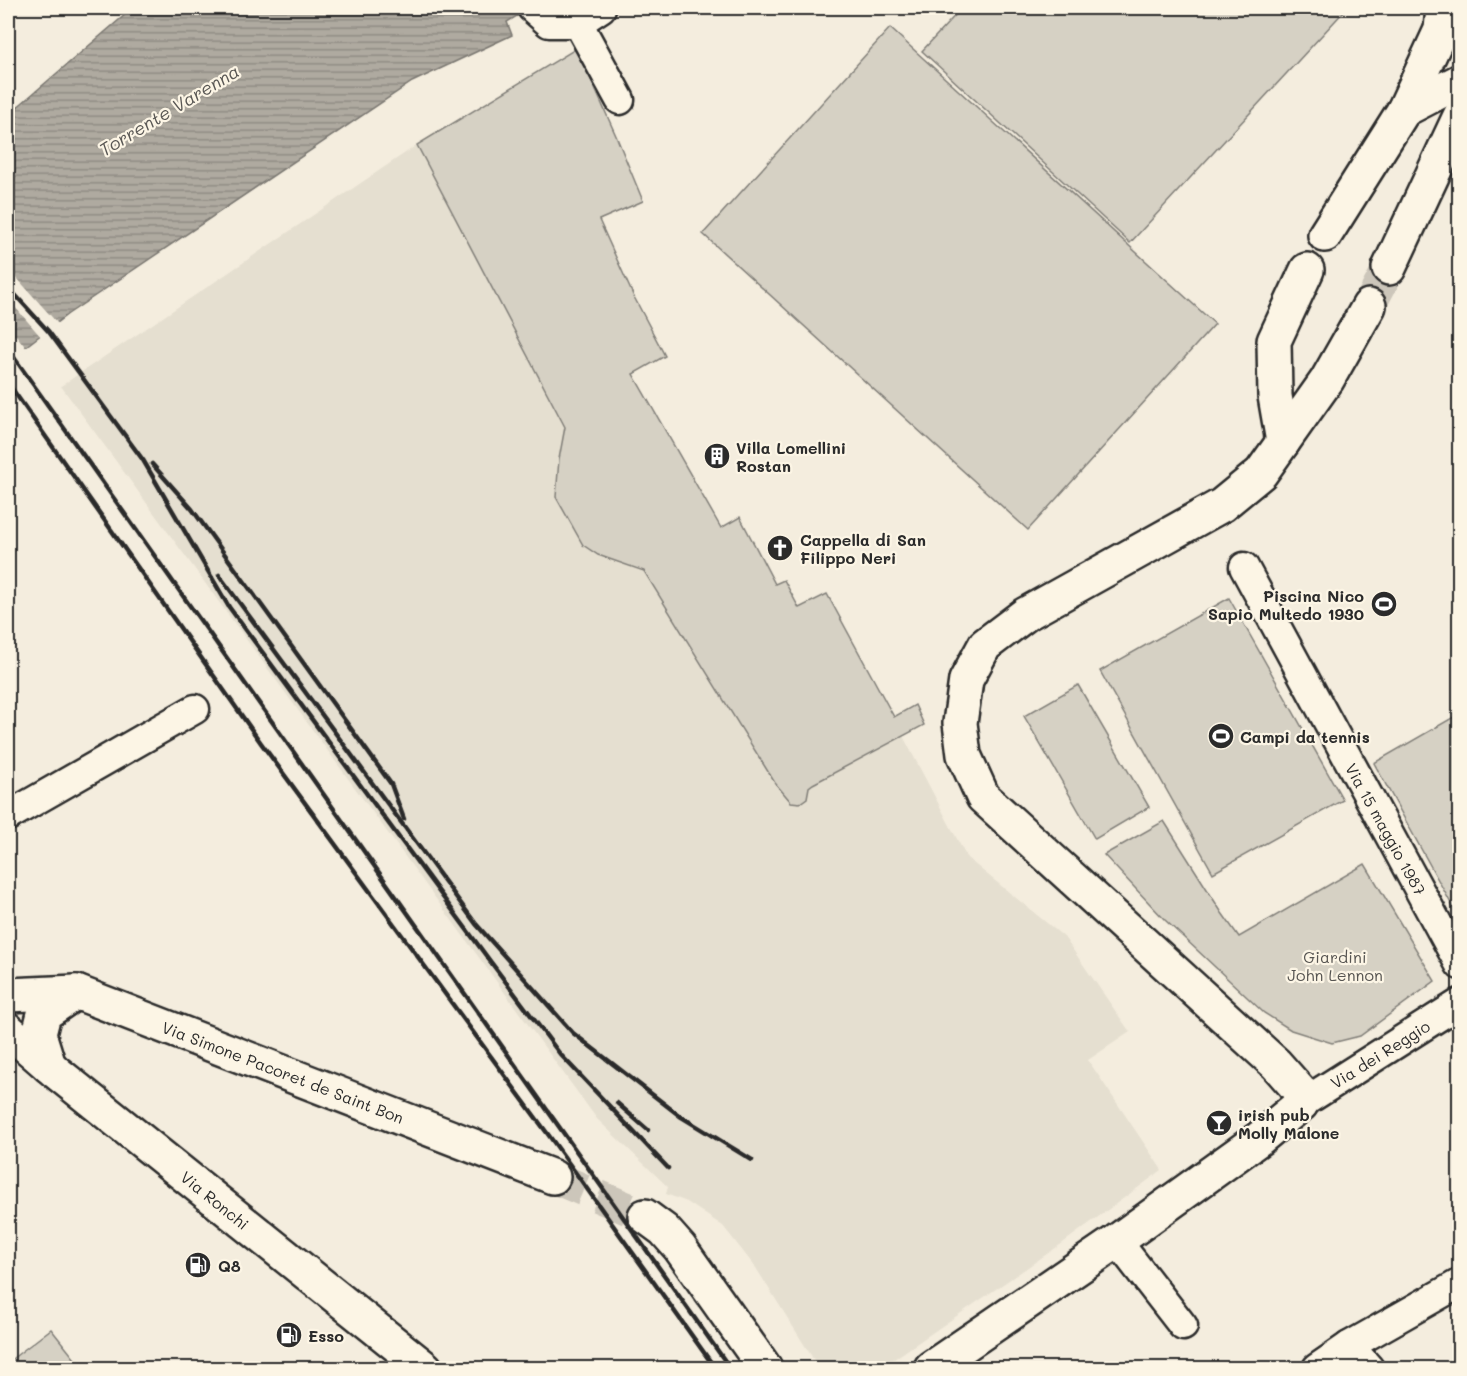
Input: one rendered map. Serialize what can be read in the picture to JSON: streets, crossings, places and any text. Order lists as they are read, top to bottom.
{
  "streets": {
    "main road": ["Via Simone Pacoret de Saint Bon", "Via Ronchi"],
    "street": ["Via 15 maggio 1987", "Via dei Reggio"]
  },
  "water": ["Torrente Varenna"],
  "parks": ["Giardini John Lennon"],
  "places": {
    "building": ["Villa Lomellini Rostan"],
    "church": ["Cappella di San Filippo Neri"],
    "sports": ["Piscina Nico Sapio Multedo 1930", "Campi da tennis"],
    "bar": ["irish pub Molly Malone"],
    "fuel station": ["Q8", "Esso"]
  }
}
